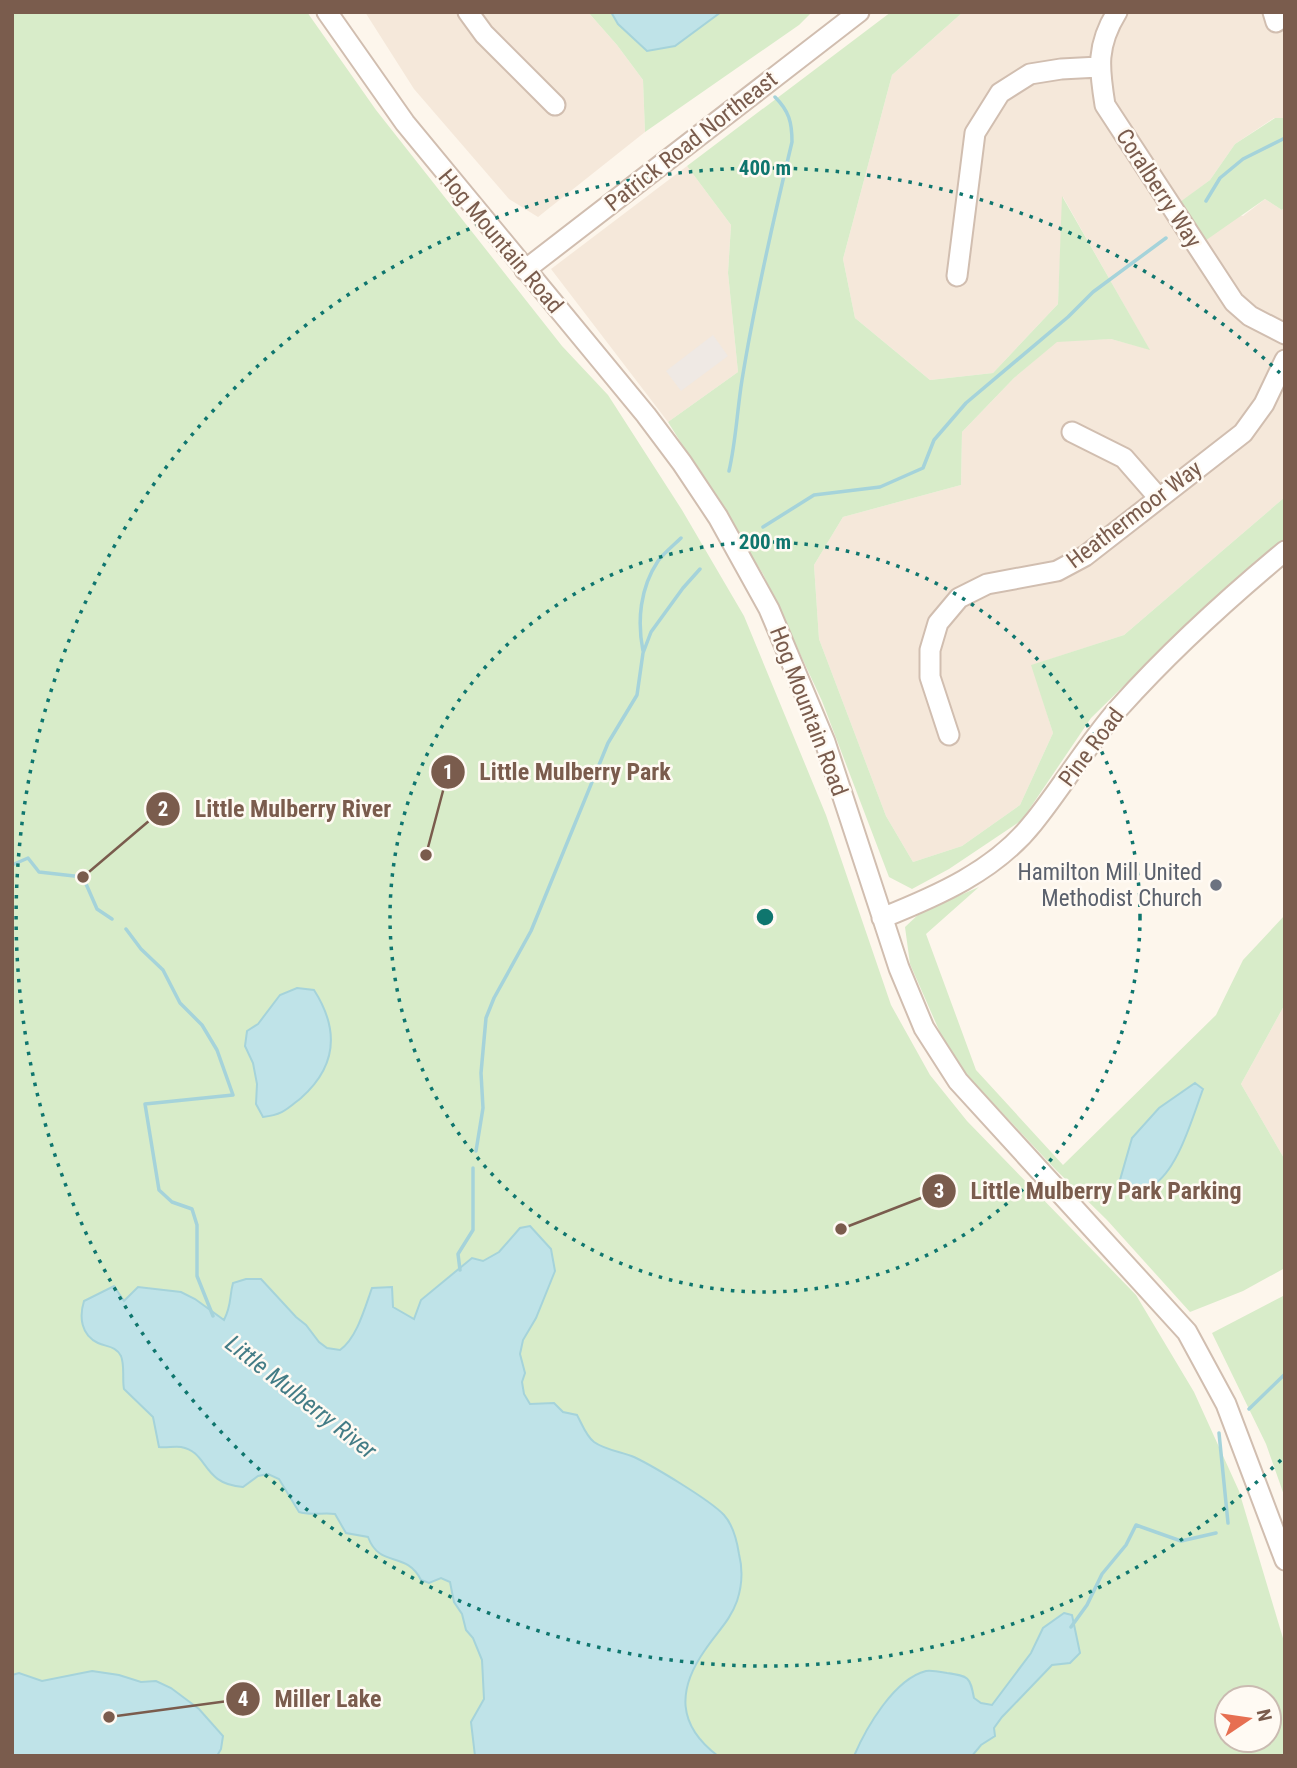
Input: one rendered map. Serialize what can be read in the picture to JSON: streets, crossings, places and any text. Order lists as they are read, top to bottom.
{
  "streets": {
    "street": [
      "Patrick Road Northeast",
      "Coralberry Way",
      "Hog Mountain Road",
      "Heathermoor Way",
      "Pine Road"
    ]
  },
  "crossings": [
    ["Patrick Road Northeast", "Hog Mountain Road"],
    ["Hog Mountain Road", "Pine Road"]
  ],
  "water": ["Little Mulberry River"],
  "places": [
    "Little Mulberry Park",
    "Little Mulberry River",
    "Hamilton Mill United Methodist Church",
    "Little Mulberry Park Parking",
    "Miller Lake"
  ],
  "north": "right",
  "rings": ["400 m", "200 m"]
}
